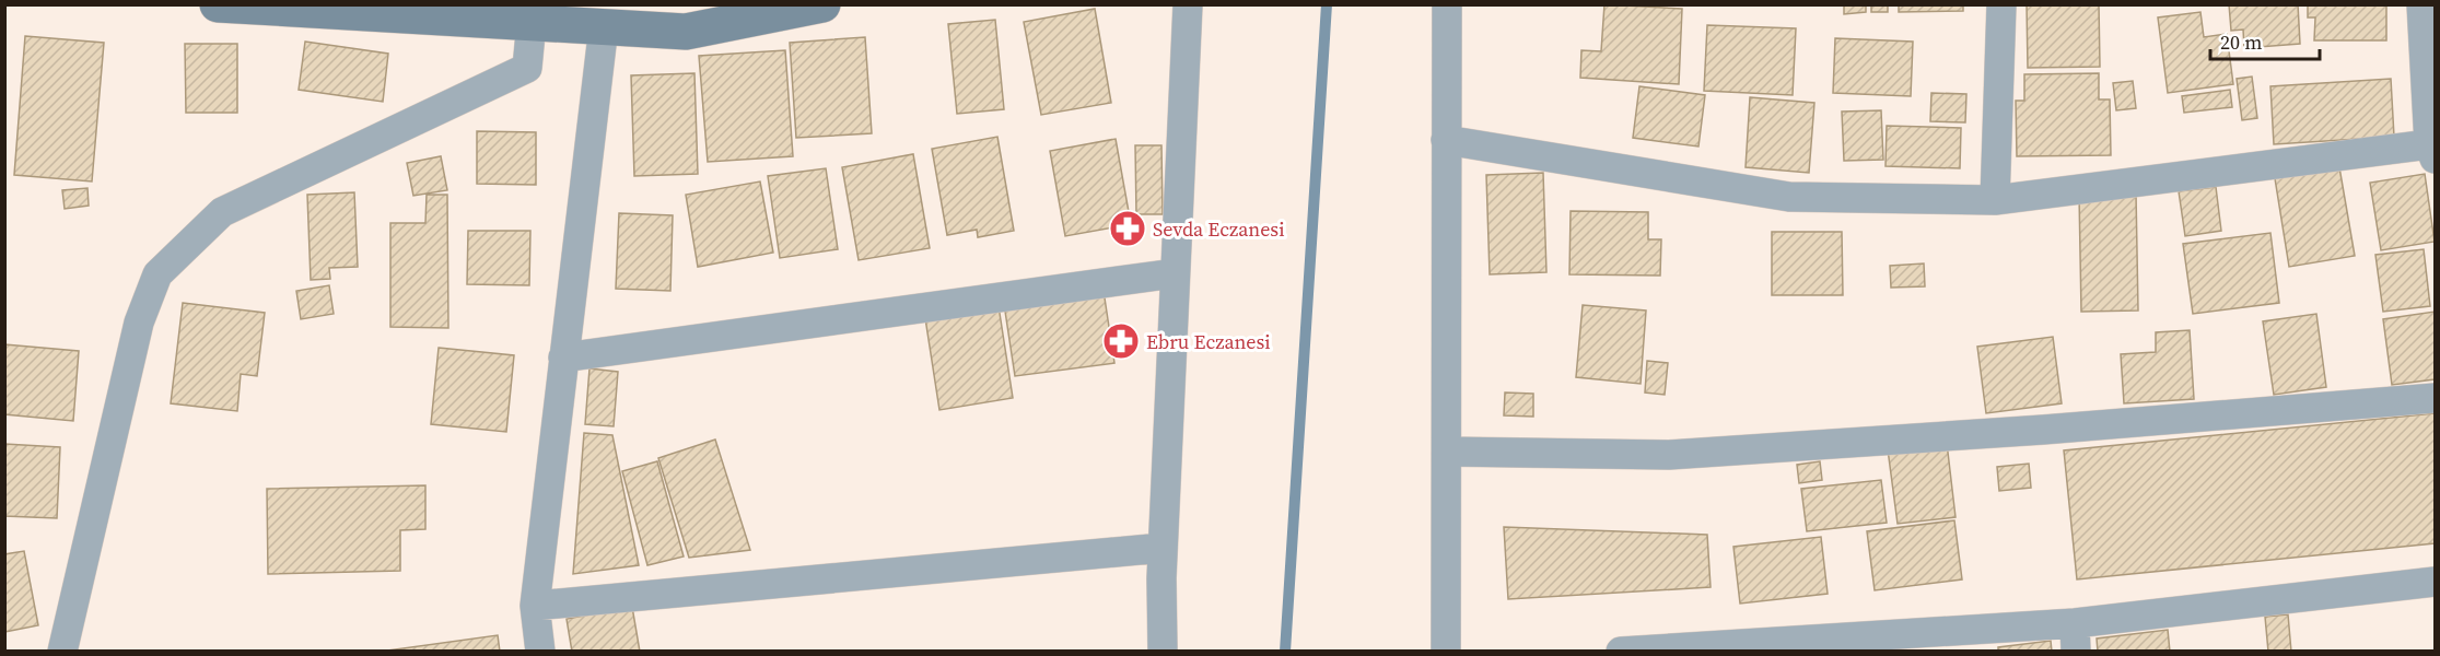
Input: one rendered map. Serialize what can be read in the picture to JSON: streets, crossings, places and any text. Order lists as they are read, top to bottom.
{
  "places": {
    "pharmacy": ["Sevda Eczanesi", "Ebru Eczanesi"]
  },
  "scale_bar": "20 m"
}
